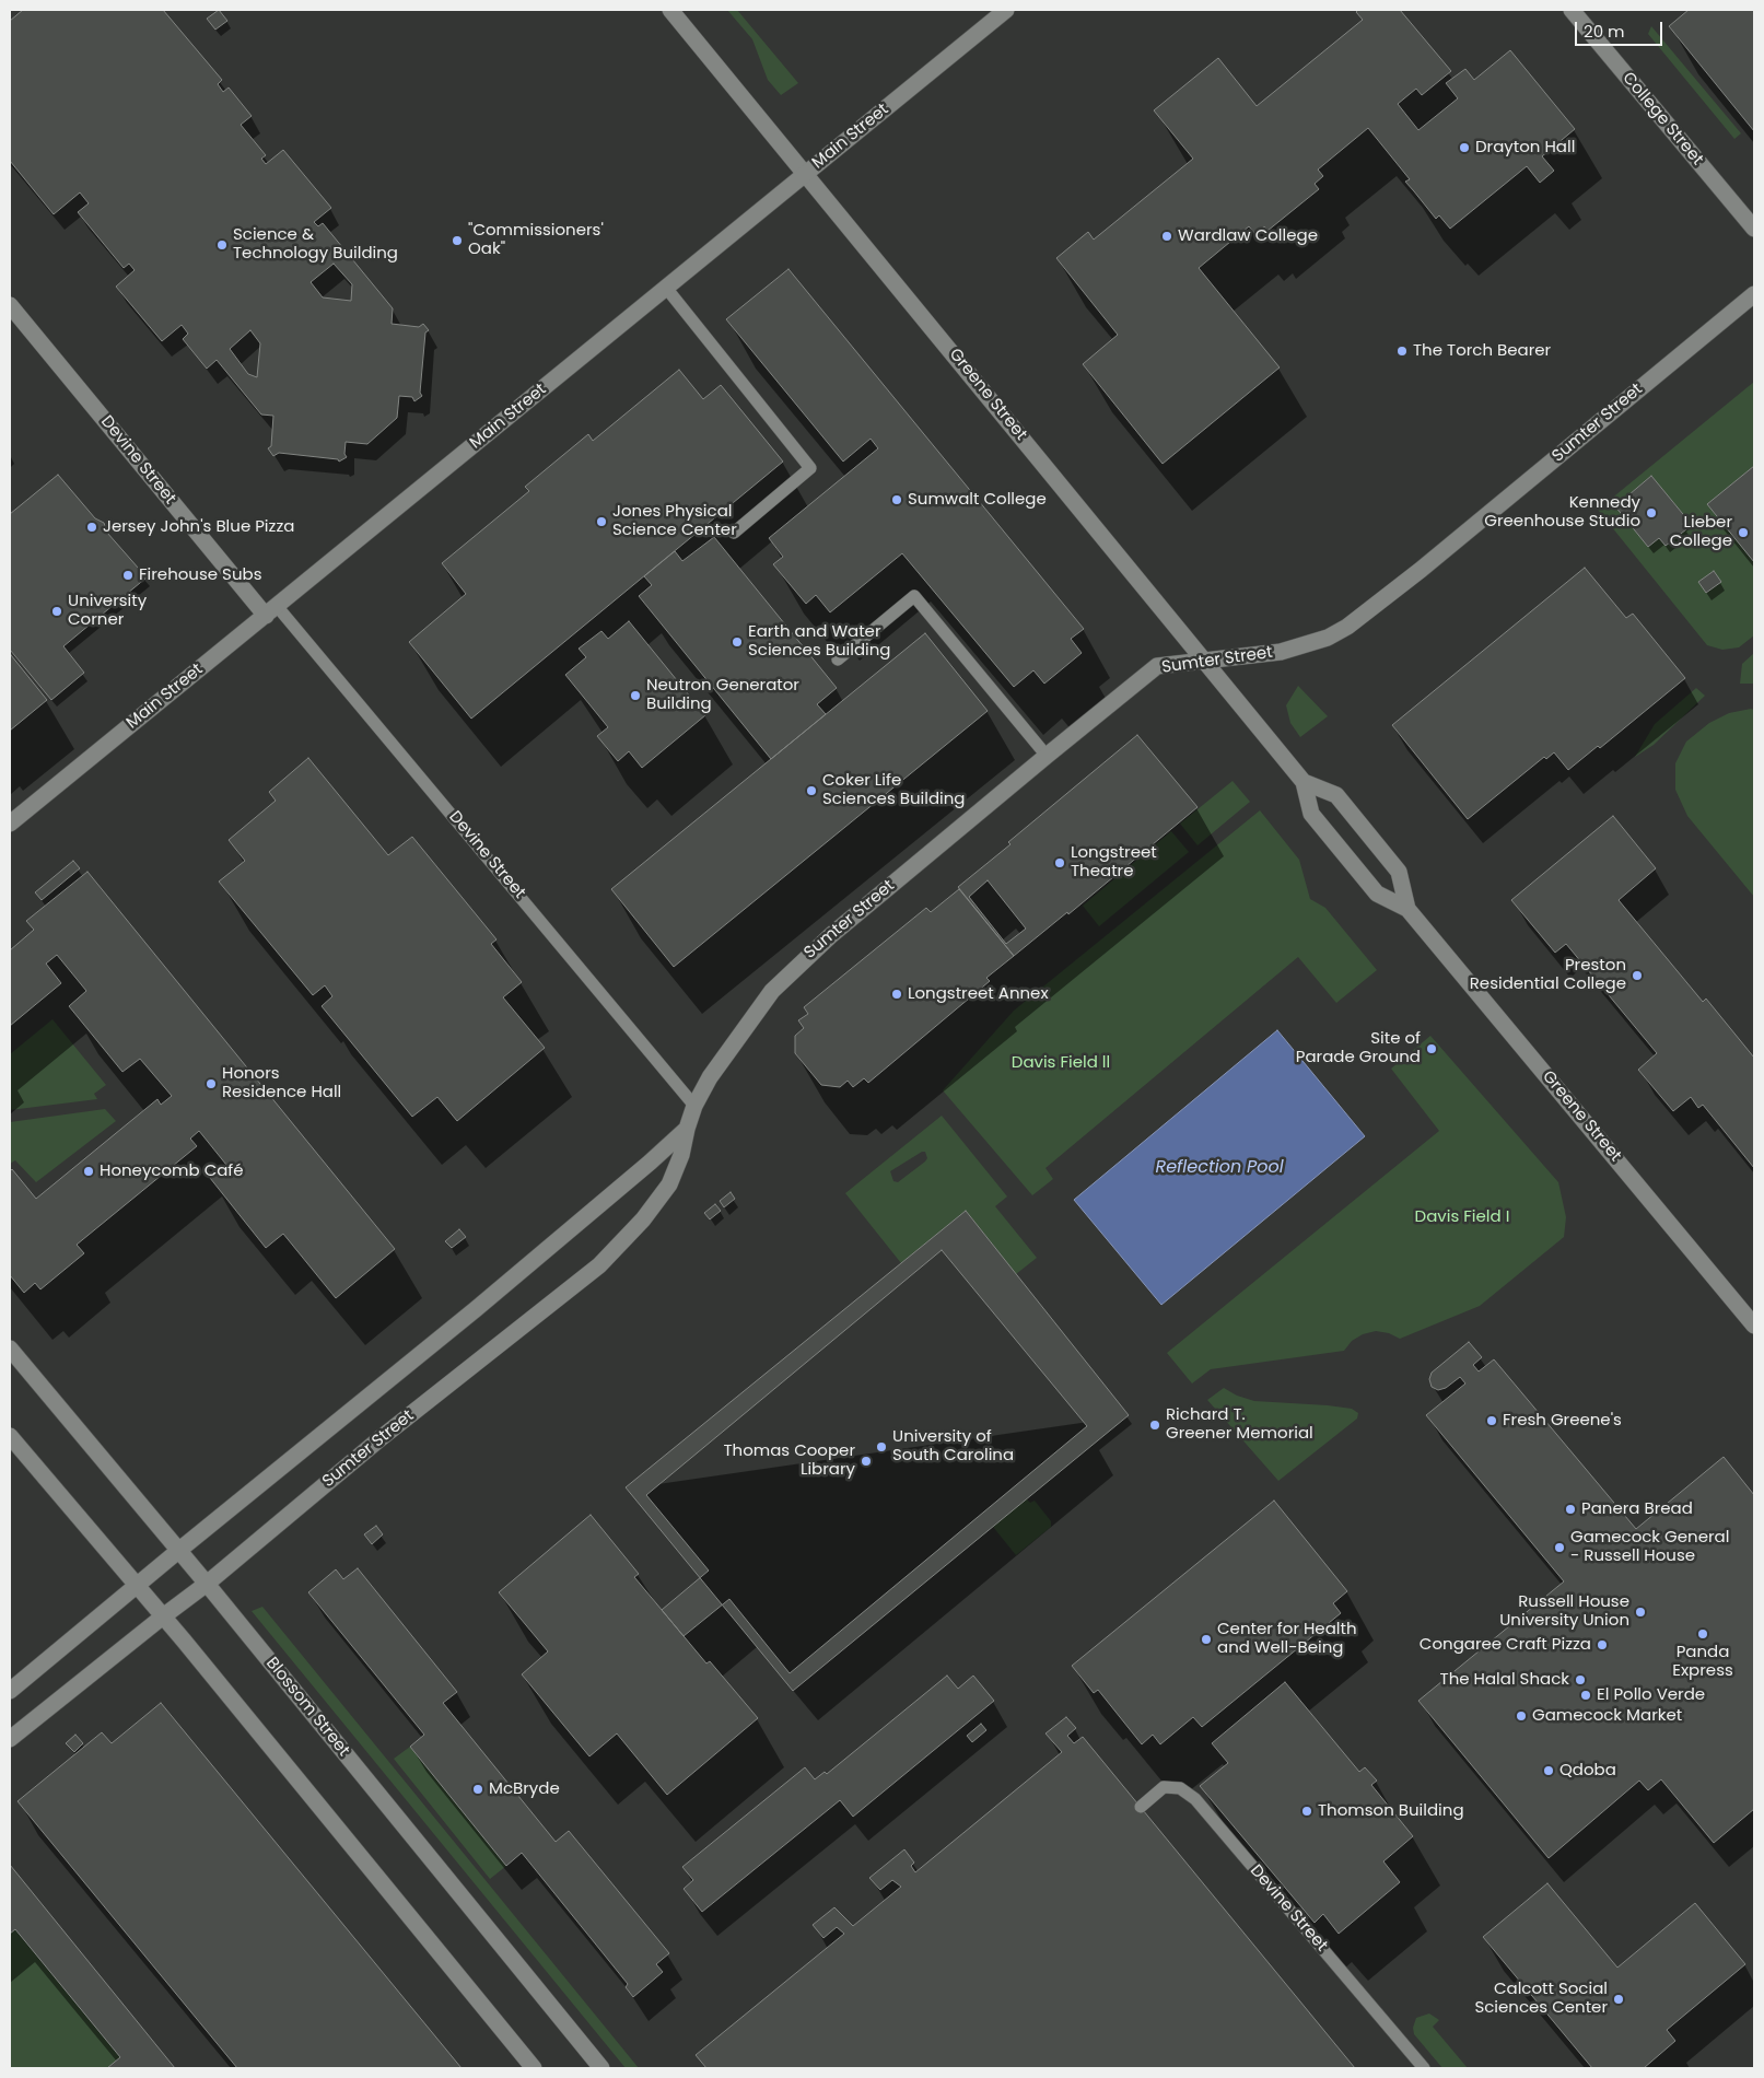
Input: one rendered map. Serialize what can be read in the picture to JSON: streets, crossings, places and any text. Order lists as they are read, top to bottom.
{
  "streets": {
    "street": [
      "College Street",
      "Main Street",
      "Greene Street",
      "Sumter Street",
      "Devine Street",
      "Blossom Street"
    ]
  },
  "crossings": [
    ["Main Street", "Greene Street"],
    ["Main Street", "Devine Street"],
    ["Greene Street", "Sumter Street"],
    ["Sumter Street", "Devine Street"],
    ["Sumter Street", "Blossom Street"]
  ],
  "water": ["Reflection Pool"],
  "parks": ["Davis Field ll", "Davis Field I"],
  "places": [
    "Drayton Hall",
    "Wardlaw College",
    "\"Commissioners' Oak\"",
    "Science & Technology Building",
    "The Torch Bearer",
    "Sumwalt College",
    "Kennedy Greenhouse Studio",
    "Jones Physical Science Center",
    "Jersey John's Blue Pizza",
    "Lieber College",
    "Firehouse Subs",
    "University Corner",
    "Earth and Water Sciences Building",
    "Neutron Generator Building",
    "Coker Life Sciences Building",
    "Longstreet Theatre",
    "Preston Residential College",
    "Longstreet Annex",
    "Site of Parade Ground",
    "Honors Residence Hall",
    "Honeycomb Café",
    "Fresh Greene's",
    "Richard T. Greener Memorial",
    "University of South Carolina",
    "Thomas Cooper Library",
    "Panera Bread",
    "Gamecock General - Russell House",
    "Russell House University Union",
    "Panda Express",
    "Center for Health and Well-Being",
    "Congaree Craft Pizza",
    "The Halal Shack",
    "El Pollo Verde",
    "Gamecock Market",
    "Qdoba",
    "McBryde",
    "Thomson Building",
    "Calcott Social Sciences Center"
  ],
  "scale_bar": "20 m"
}
